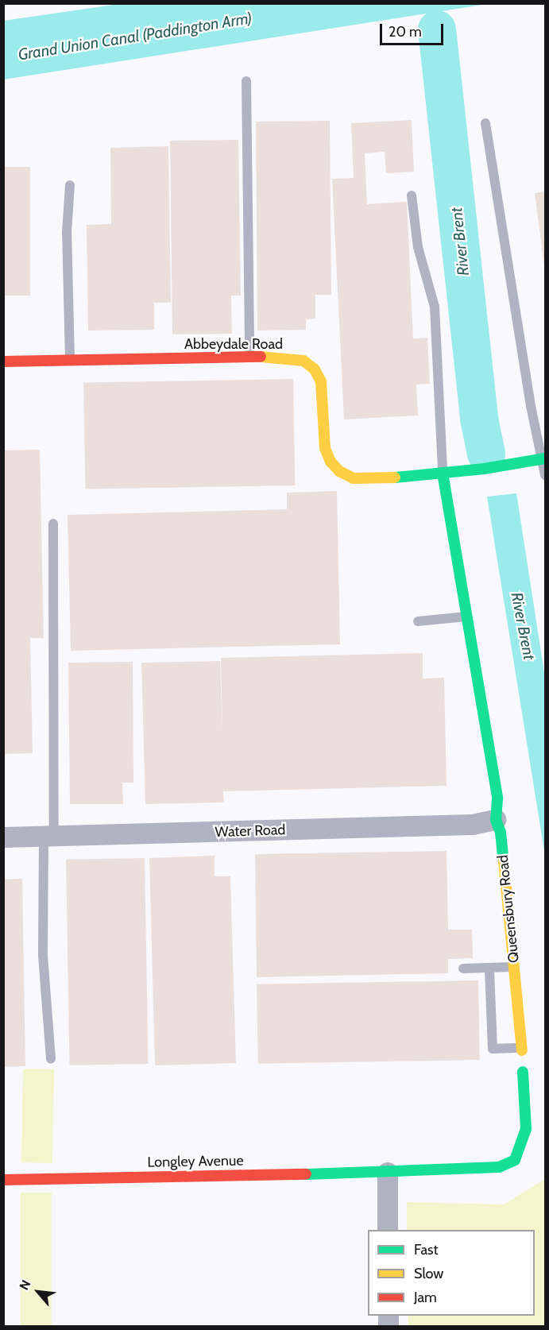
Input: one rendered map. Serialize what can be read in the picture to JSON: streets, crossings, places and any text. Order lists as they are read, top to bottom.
{
  "streets": {
    "street": [
      "Abbeydale Road",
      "Water Road",
      "Queensbury Road",
      "Longley Avenue"
    ]
  },
  "crossings": [
    ["Abbeydale Road", "Queensbury Road"],
    ["Water Road", "Queensbury Road"],
    ["Queensbury Road", "Longley Avenue"]
  ],
  "water": ["Grand Union Canal (Paddington Arm)", "River Brent"],
  "legend": ["Fast", "Slow", "Jam"],
  "scale_bar": "20 m",
  "north": "top left"
}
